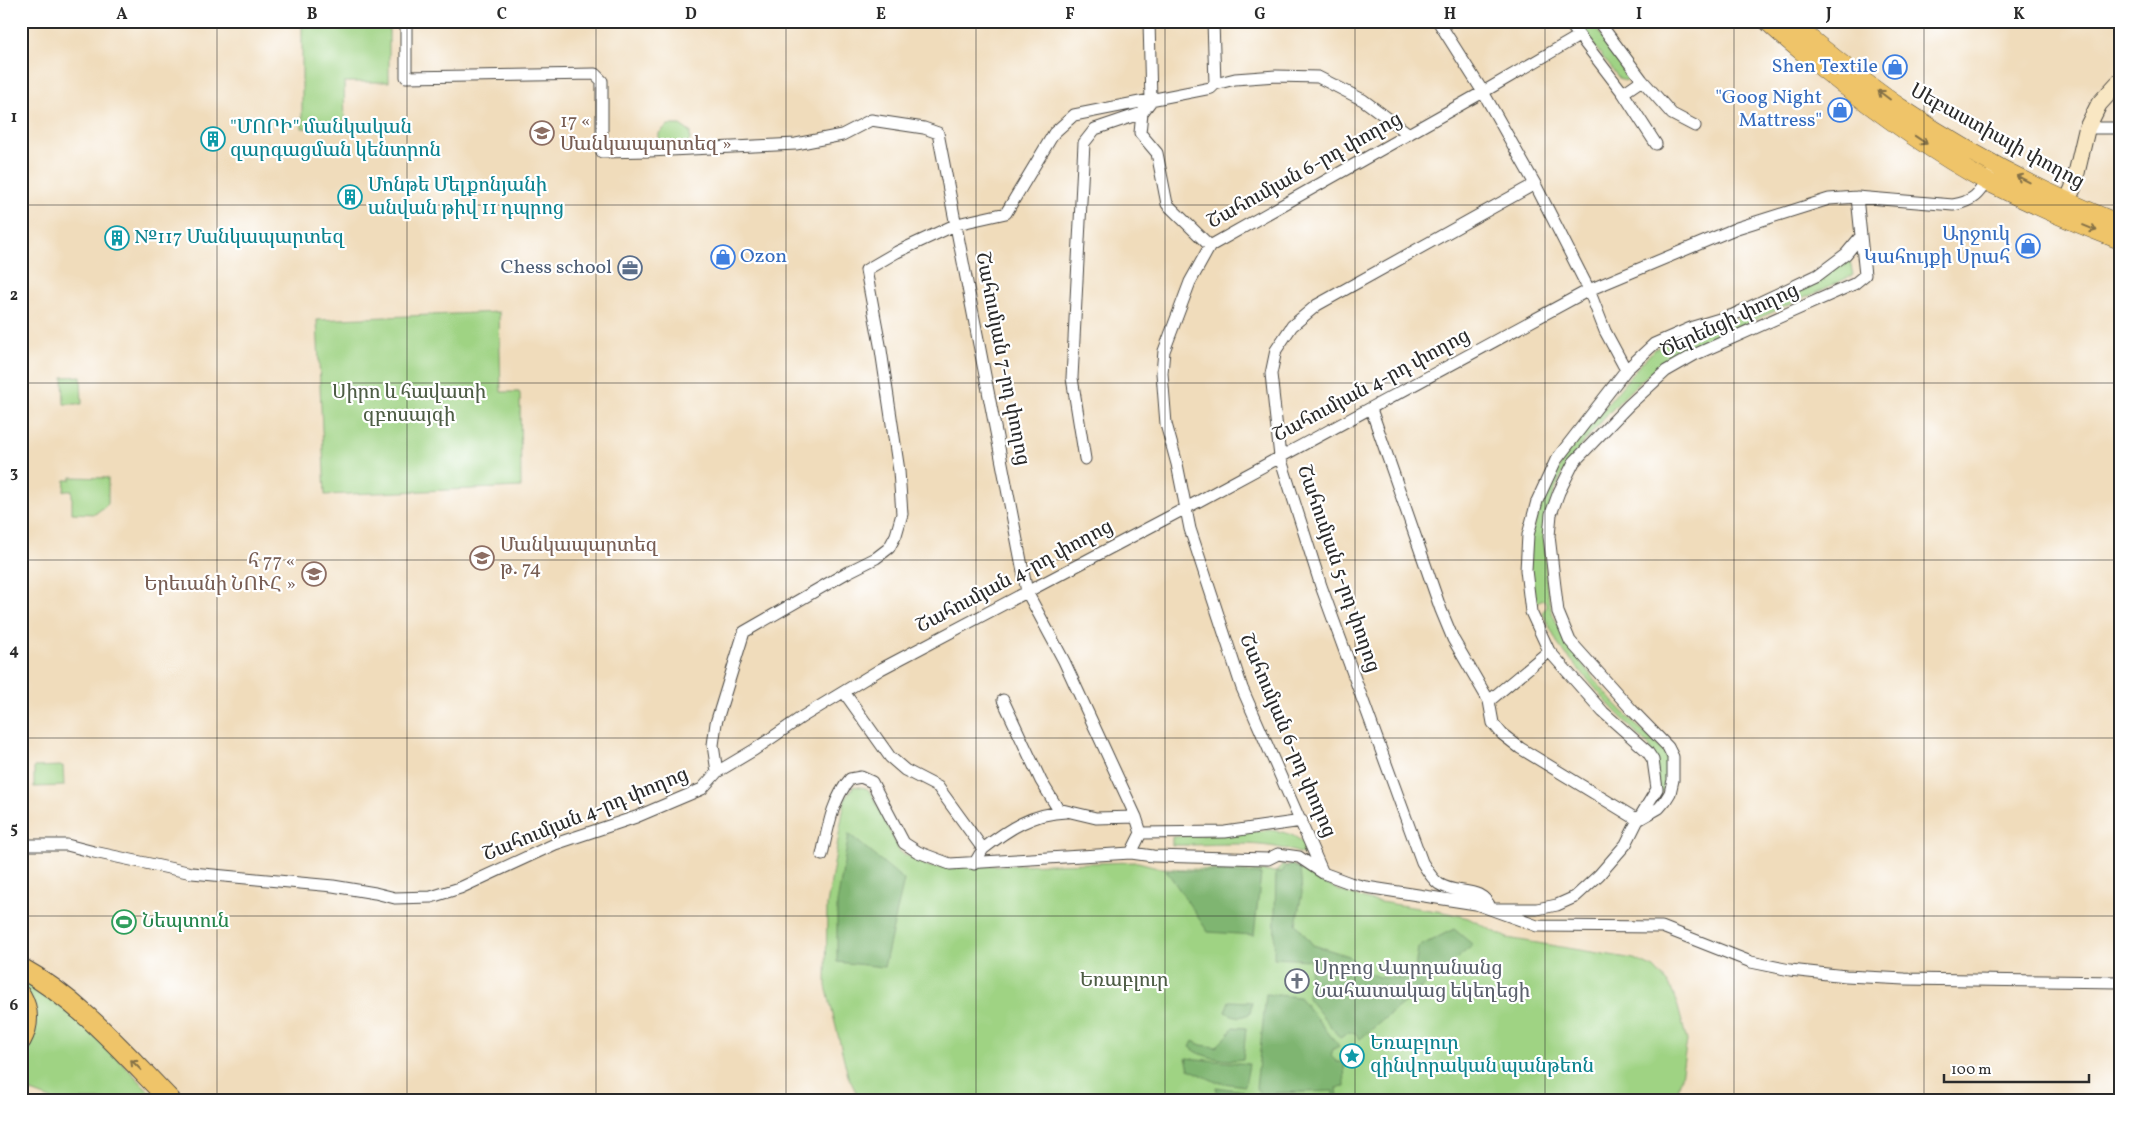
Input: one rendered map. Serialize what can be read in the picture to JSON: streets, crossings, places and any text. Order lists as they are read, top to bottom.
{
  "streets": {
    "main road": ["Սեբաստիայի փողոց"],
    "street": [
      "Շահումյան 6-րդ փողոց",
      "Ծերենցի փողոց",
      "Շահումյան 7-րդ փողոց",
      "Շահումյան 4-րդ փողոց",
      "Շահումյան 5-րդ փողոց"
    ]
  },
  "crossings": [
    ["Սեբաստիայի փողոց", "Շահումյան 4-րդ փողոց"],
    ["Շահումյան 6-րդ փողոց", "Շահումյան 4-րդ փողոց"],
    ["Ծերենցի փողոց", "Շահումյան 4-րդ փողոց"],
    ["Ծերենցի փողոց", "Շահումյան 5-րդ փողոց"],
    ["Շահումյան 7-րդ փողոց", "Շահումյան 4-րդ փողոց"],
    ["Շահումյան 4-րդ փողոց", "Շահումյան 5-րդ փողոց"]
  ],
  "parks": ["Սիրո և հավատի զբոսայգի", "Եռաբլուր"],
  "places": {
    "shop": [
      "Shen Textile",
      "\"Goog Night Mattress\"",
      "Արջուկ Կահույքի Սրահ",
      "Ozon"
    ],
    "school or university": ["17 « Մանկապարտեզ »", "Մանկապարտեզ թ․ 74", "հ 77 « Երեւանի ՆՈՒՀ »"],
    "building": ["\"ՄՈՐԻ\" մանկական զարգացման կենտրոն", "Մոնթե Մելքոնյանի անվան թիվ 11 դպրոց", "№117 Մանկապարտեզ"],
    "office": ["Chess school"],
    "sports": ["Նեպտուն"],
    "church": ["Սրբոց Վարդանանց Նահատակաց եկեղեցի"],
    "place": ["Եռաբլուր զինվորական պանթեոն"]
  },
  "scale_bar": "100 m",
  "grid": {
    "columns": [
      "A",
      "B",
      "C",
      "D",
      "E",
      "F",
      "G",
      "H",
      "I",
      "J",
      "K"
    ],
    "rows": [
      "1",
      "2",
      "3",
      "4",
      "5",
      "6"
    ]
  }
}
